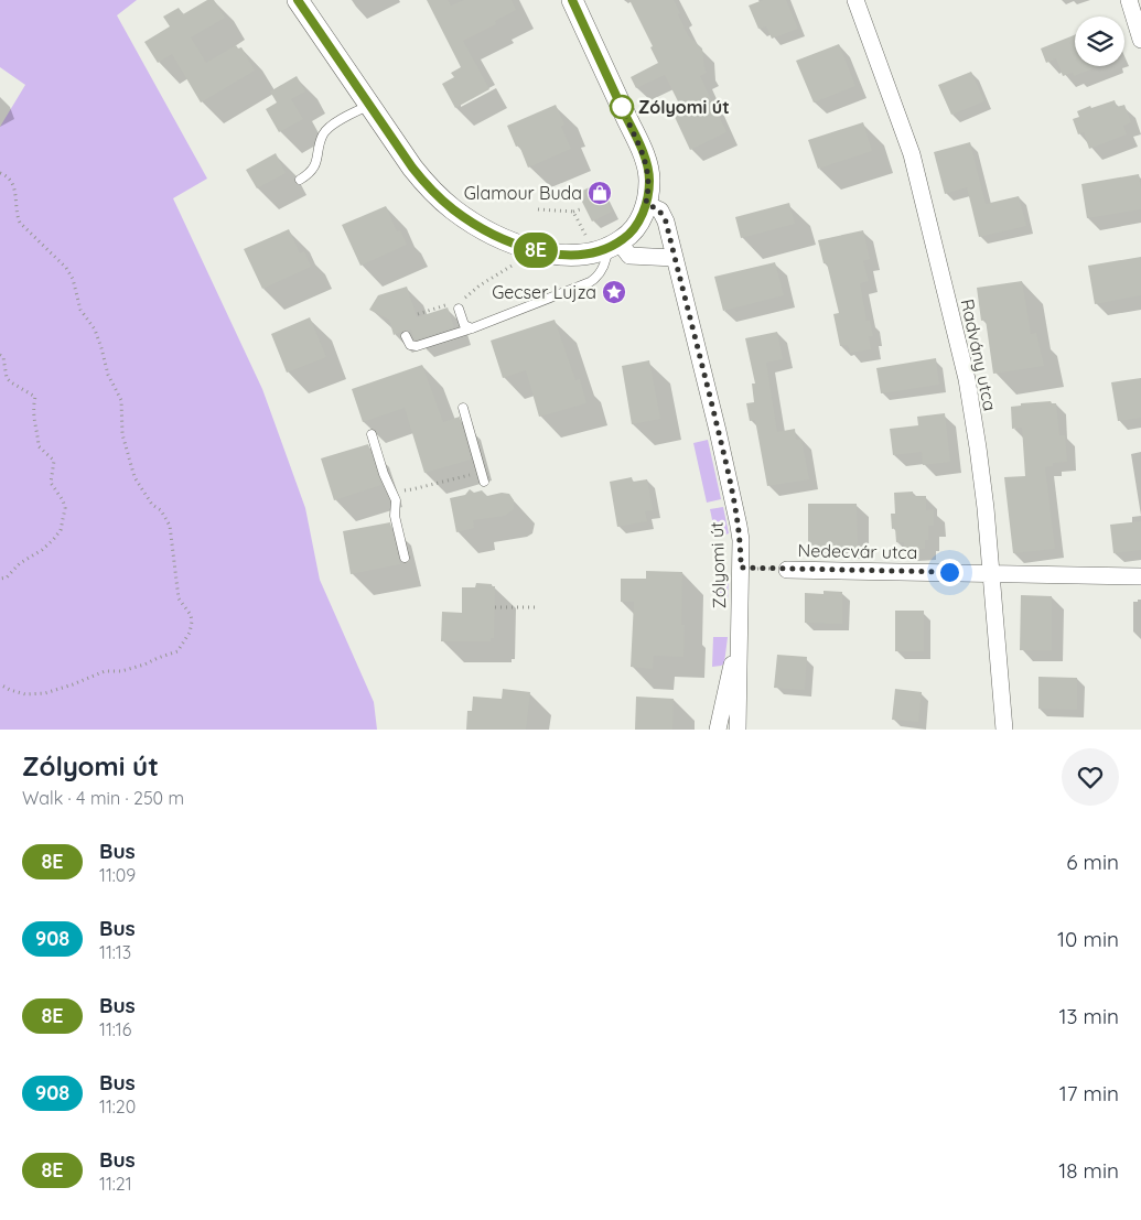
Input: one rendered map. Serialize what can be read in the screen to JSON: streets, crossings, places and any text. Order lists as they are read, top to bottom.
{
  "streets": {
    "street": ["Radvány utca", "Nedecvár utca", "Zólyomi út"]
  },
  "crossings": [
    ["Radvány utca", "Nedecvár utca"],
    ["Nedecvár utca", "Zólyomi út"]
  ],
  "places": {
    "other": ["Zólyomi út"],
    "shop": ["Glamour Buda"],
    "place": ["Gecser Lujza"]
  },
  "lines": ["bus line 8E"],
  "page": {
    "on_map": "8E",
    "heading": ["Zólyomi út", "Walk · 4 min · 250 m"],
    "list": [
      {
        "mark": "8E",
        "name": "Bus",
        "note": "11:09",
        "value": "6 min"
      },
      {
        "mark": "908",
        "name": "Bus",
        "note": "11:13",
        "value": "10 min"
      },
      {
        "mark": "8E",
        "name": "Bus",
        "note": "11:16",
        "value": "13 min"
      },
      {
        "mark": "908",
        "name": "Bus",
        "note": "11:20",
        "value": "17 min"
      },
      {
        "mark": "8E",
        "name": "Bus",
        "note": "11:21",
        "value": "18 min"
      }
    ]
  }
}
